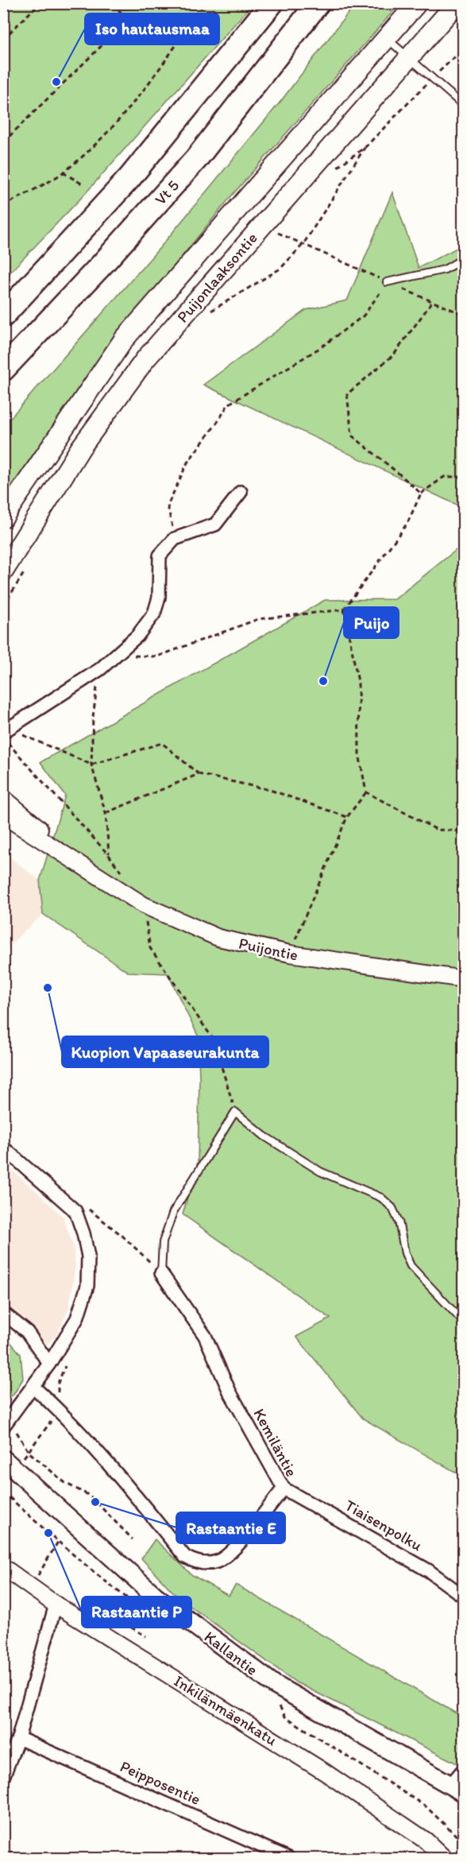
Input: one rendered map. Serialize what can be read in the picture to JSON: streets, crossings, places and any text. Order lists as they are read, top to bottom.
{
  "streets": {
    "highway": ["Vt 5"],
    "main road": ["Puijonlaaksontie", "Kallantie"],
    "street": [
      "Puijontie",
      "Kemiläntie",
      "Tiaisenpolku",
      "Inkilänmäenkatu",
      "Peipposentie"
    ]
  },
  "crossings": [
    ["Kemiläntie", "Tiaisenpolku"]
  ],
  "places": [
    "Iso hautausmaa",
    "Puijo",
    "Kuopion Vapaaseurakunta",
    "Rastaantie E",
    "Rastaantie P"
  ]
}
